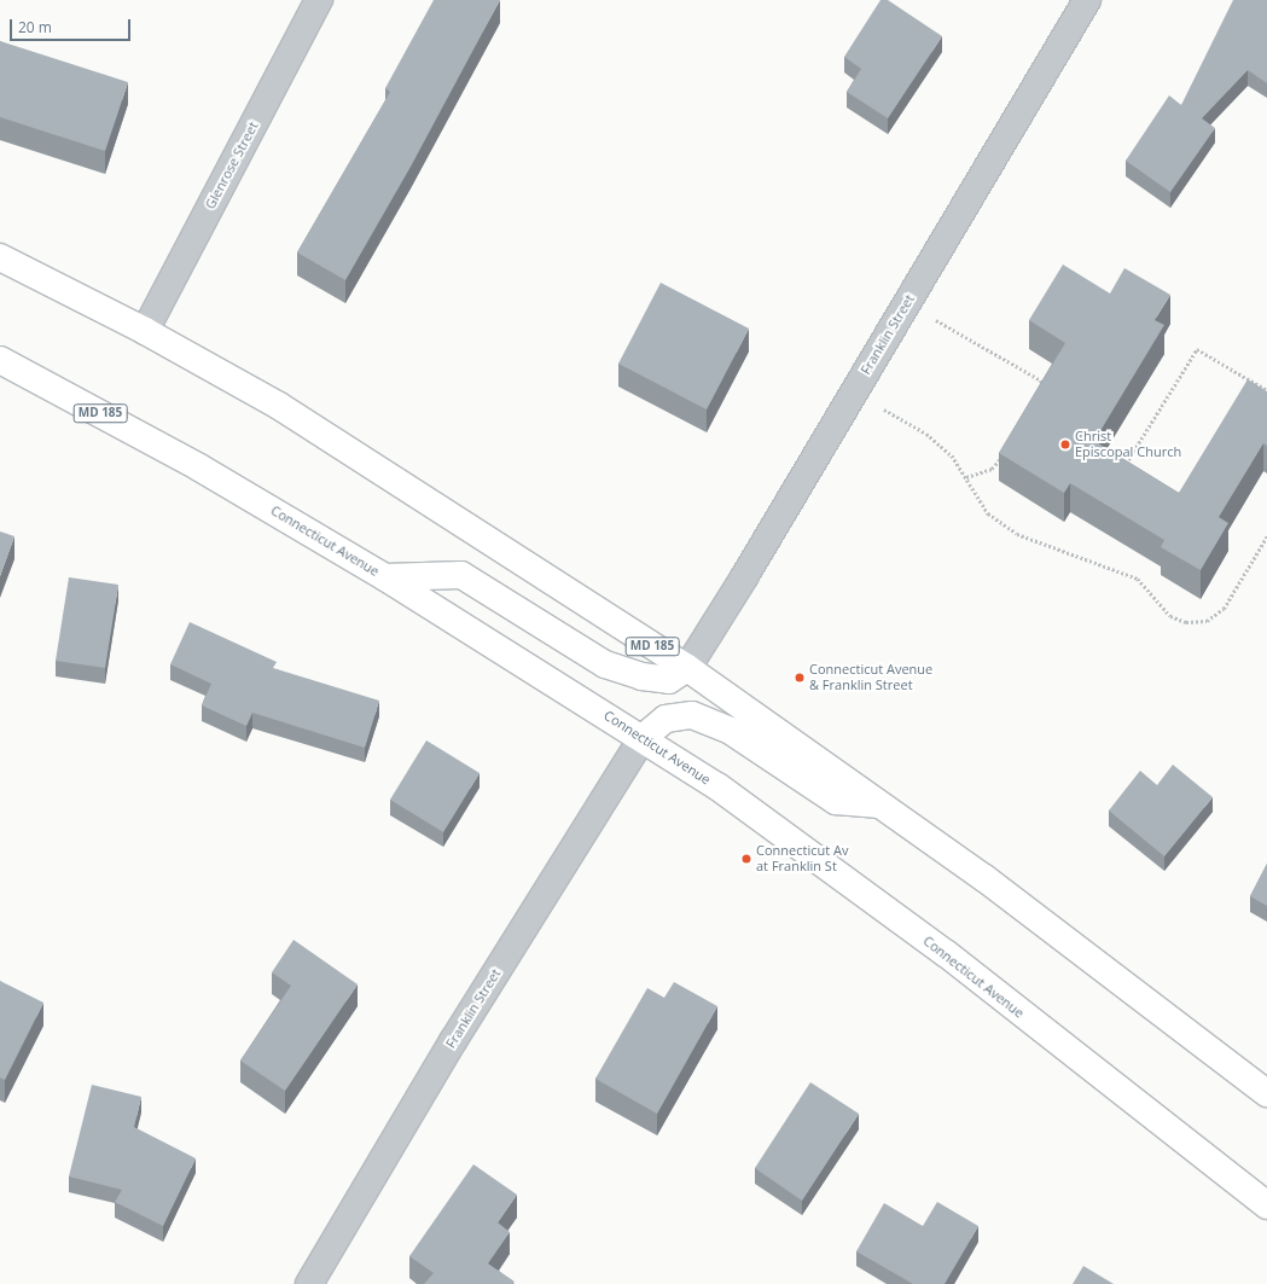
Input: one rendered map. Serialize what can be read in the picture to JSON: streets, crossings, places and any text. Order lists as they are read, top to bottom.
{
  "streets": {
    "main road": ["MD 185", "Connecticut Avenue"],
    "street": ["Glenrose Street", "Franklin Street"]
  },
  "crossings": [
    ["Glenrose Street", "MD 185"],
    ["Franklin Street", "MD 185"],
    ["Franklin Street", "Connecticut Avenue"]
  ],
  "places": ["Christ Episcopal Church", "Connecticut Avenue & Franklin Street", "Connecticut Av at Franklin St"],
  "scale_bar": "20 m"
}
